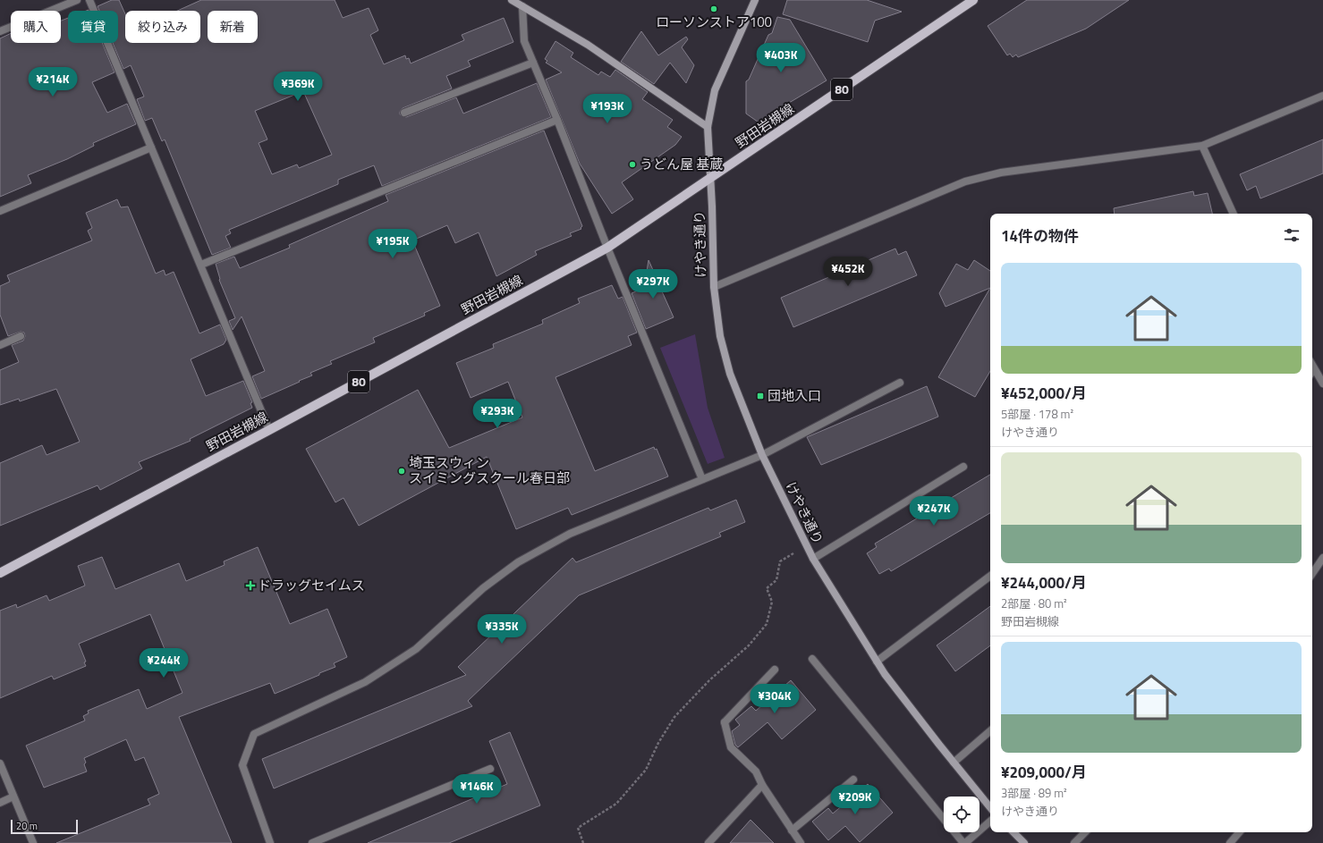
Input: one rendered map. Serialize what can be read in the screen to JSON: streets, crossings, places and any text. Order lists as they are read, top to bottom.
{
  "streets": {
    "main road": ["80", "野田岩槻線"],
    "street": ["けやき通り"]
  },
  "crossings": [
    ["野田岩槻線", "けやき通り"]
  ],
  "places": {
    "other": ["ローソンストア100", "うどん屋 基蔵", "埼玉スウィン スイミングスクール春日部"],
    "transit": ["団地入口"],
    "health": ["ドラッグセイムス"]
  },
  "scale_bar": "20 m",
  "page": {
    "chip": [
      "購入",
      "賃貸",
      "絞り込み",
      "新着"
    ],
    "price": [
      "¥403K",
      "¥214K",
      "¥369K",
      "¥193K",
      "¥195K",
      "¥452K",
      "¥297K",
      "¥293K",
      "¥247K",
      "¥335K",
      "¥244K",
      "¥304K",
      "¥146K",
      "¥209K"
    ],
    "heading": "14件の物件",
    "list": [
      {
        "name": "¥452,000/月",
        "note": "5部屋 · 178 m² · けやき通り"
      },
      {
        "name": "¥244,000/月",
        "note": "2部屋 · 80 m² · 野田岩槻線"
      },
      {
        "name": "¥209,000/月",
        "note": "3部屋 · 89 m² · けやき通り"
      }
    ],
    "scale": "20 m"
  }
}
